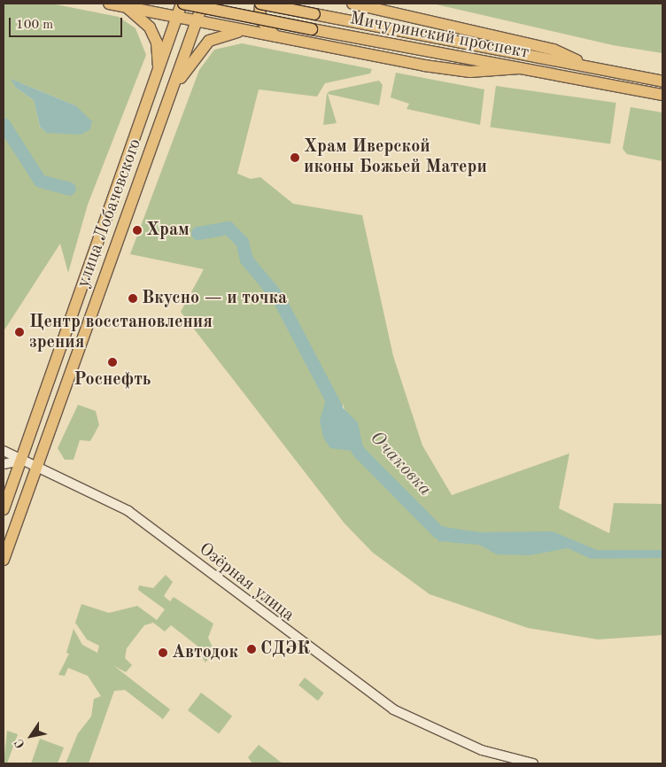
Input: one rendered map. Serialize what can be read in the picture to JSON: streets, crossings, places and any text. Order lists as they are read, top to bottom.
{
  "streets": {
    "main road": ["Мичуринский проспект", "улица Лобачевского"],
    "street": ["Озёрная улица"]
  },
  "crossings": [
    ["Мичуринский проспект", "улица Лобачевского"],
    ["улица Лобачевского", "Озёрная улица"]
  ],
  "water": ["Очаковка"],
  "places": [
    "Храм Иверской иконы Божьей Матери",
    "Храм",
    "Вкусно — и точка",
    "Центр восстановления зрения",
    "Роснефть",
    "СДЭК",
    "Автодок"
  ],
  "scale_bar": "100 m",
  "north": "bottom left"
}
